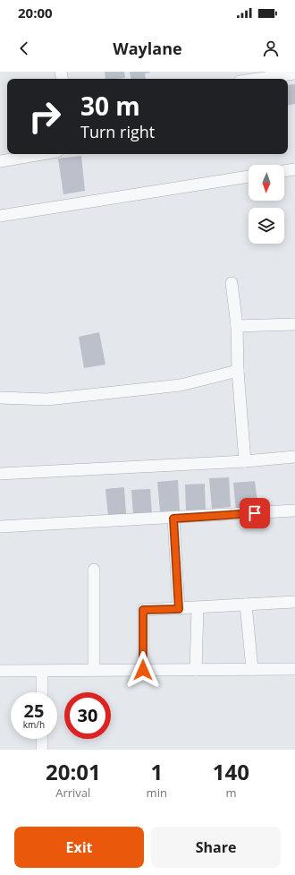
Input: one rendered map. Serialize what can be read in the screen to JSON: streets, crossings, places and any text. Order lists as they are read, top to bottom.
{
  "north": "bottom",
  "page": {
    "status": "20:00",
    "header": "Waylane",
    "turn": ["30 m", "Turn right"],
    "speed": "25 km/h",
    "limit": "30",
    "eta": [
      "20:01",
      "Arrival",
      "1",
      "min",
      "140",
      "m"
    ],
    "buttons": ["Exit", "Share"]
  }
}
